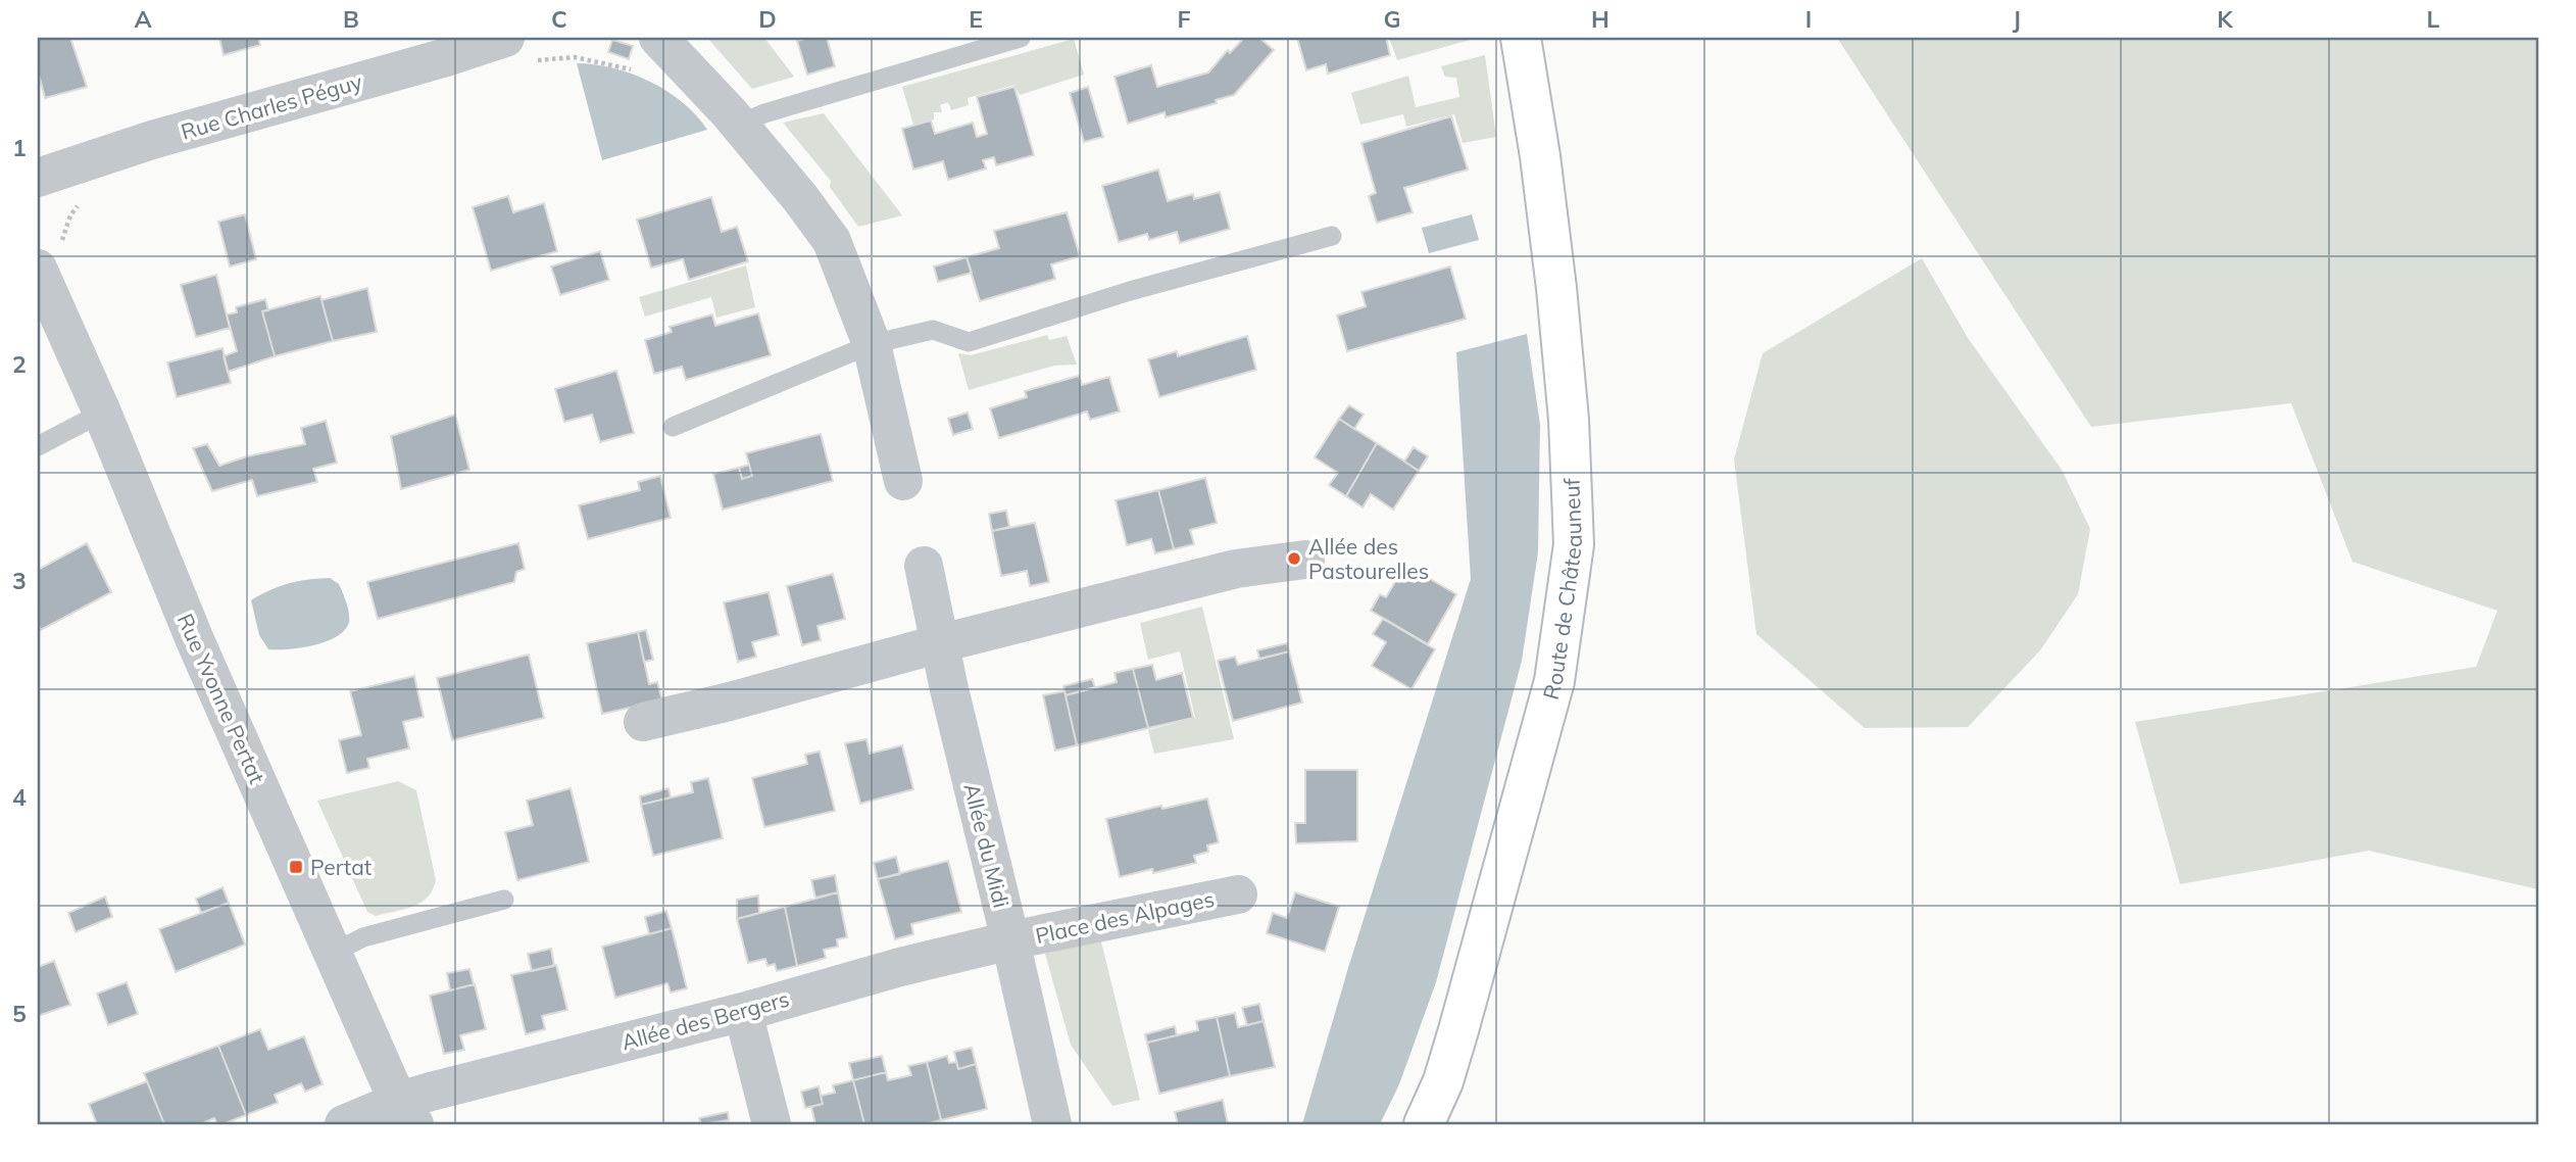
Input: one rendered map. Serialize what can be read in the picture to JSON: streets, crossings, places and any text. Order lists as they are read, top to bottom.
{
  "streets": {
    "main road": ["Route de Châteauneuf"],
    "street": [
      "Rue Charles Péguy",
      "Rue Yvonne Pertat",
      "Allée du Midi",
      "Place des Alpages",
      "Allée des Bergers"
    ]
  },
  "crossings": [
    ["Rue Yvonne Pertat", "Allée des Bergers"],
    ["Allée du Midi", "Place des Alpages"],
    ["Allée du Midi", "Allée des Bergers"],
    ["Place des Alpages", "Allée des Bergers"]
  ],
  "places": {
    "other": ["Allée des Pastourelles"],
    "transit": ["Pertat"]
  },
  "grid": {
    "columns": [
      "A",
      "B",
      "C",
      "D",
      "E",
      "F",
      "G",
      "H",
      "I",
      "J",
      "K",
      "L"
    ],
    "rows": [
      "1",
      "2",
      "3",
      "4",
      "5"
    ]
  }
}
